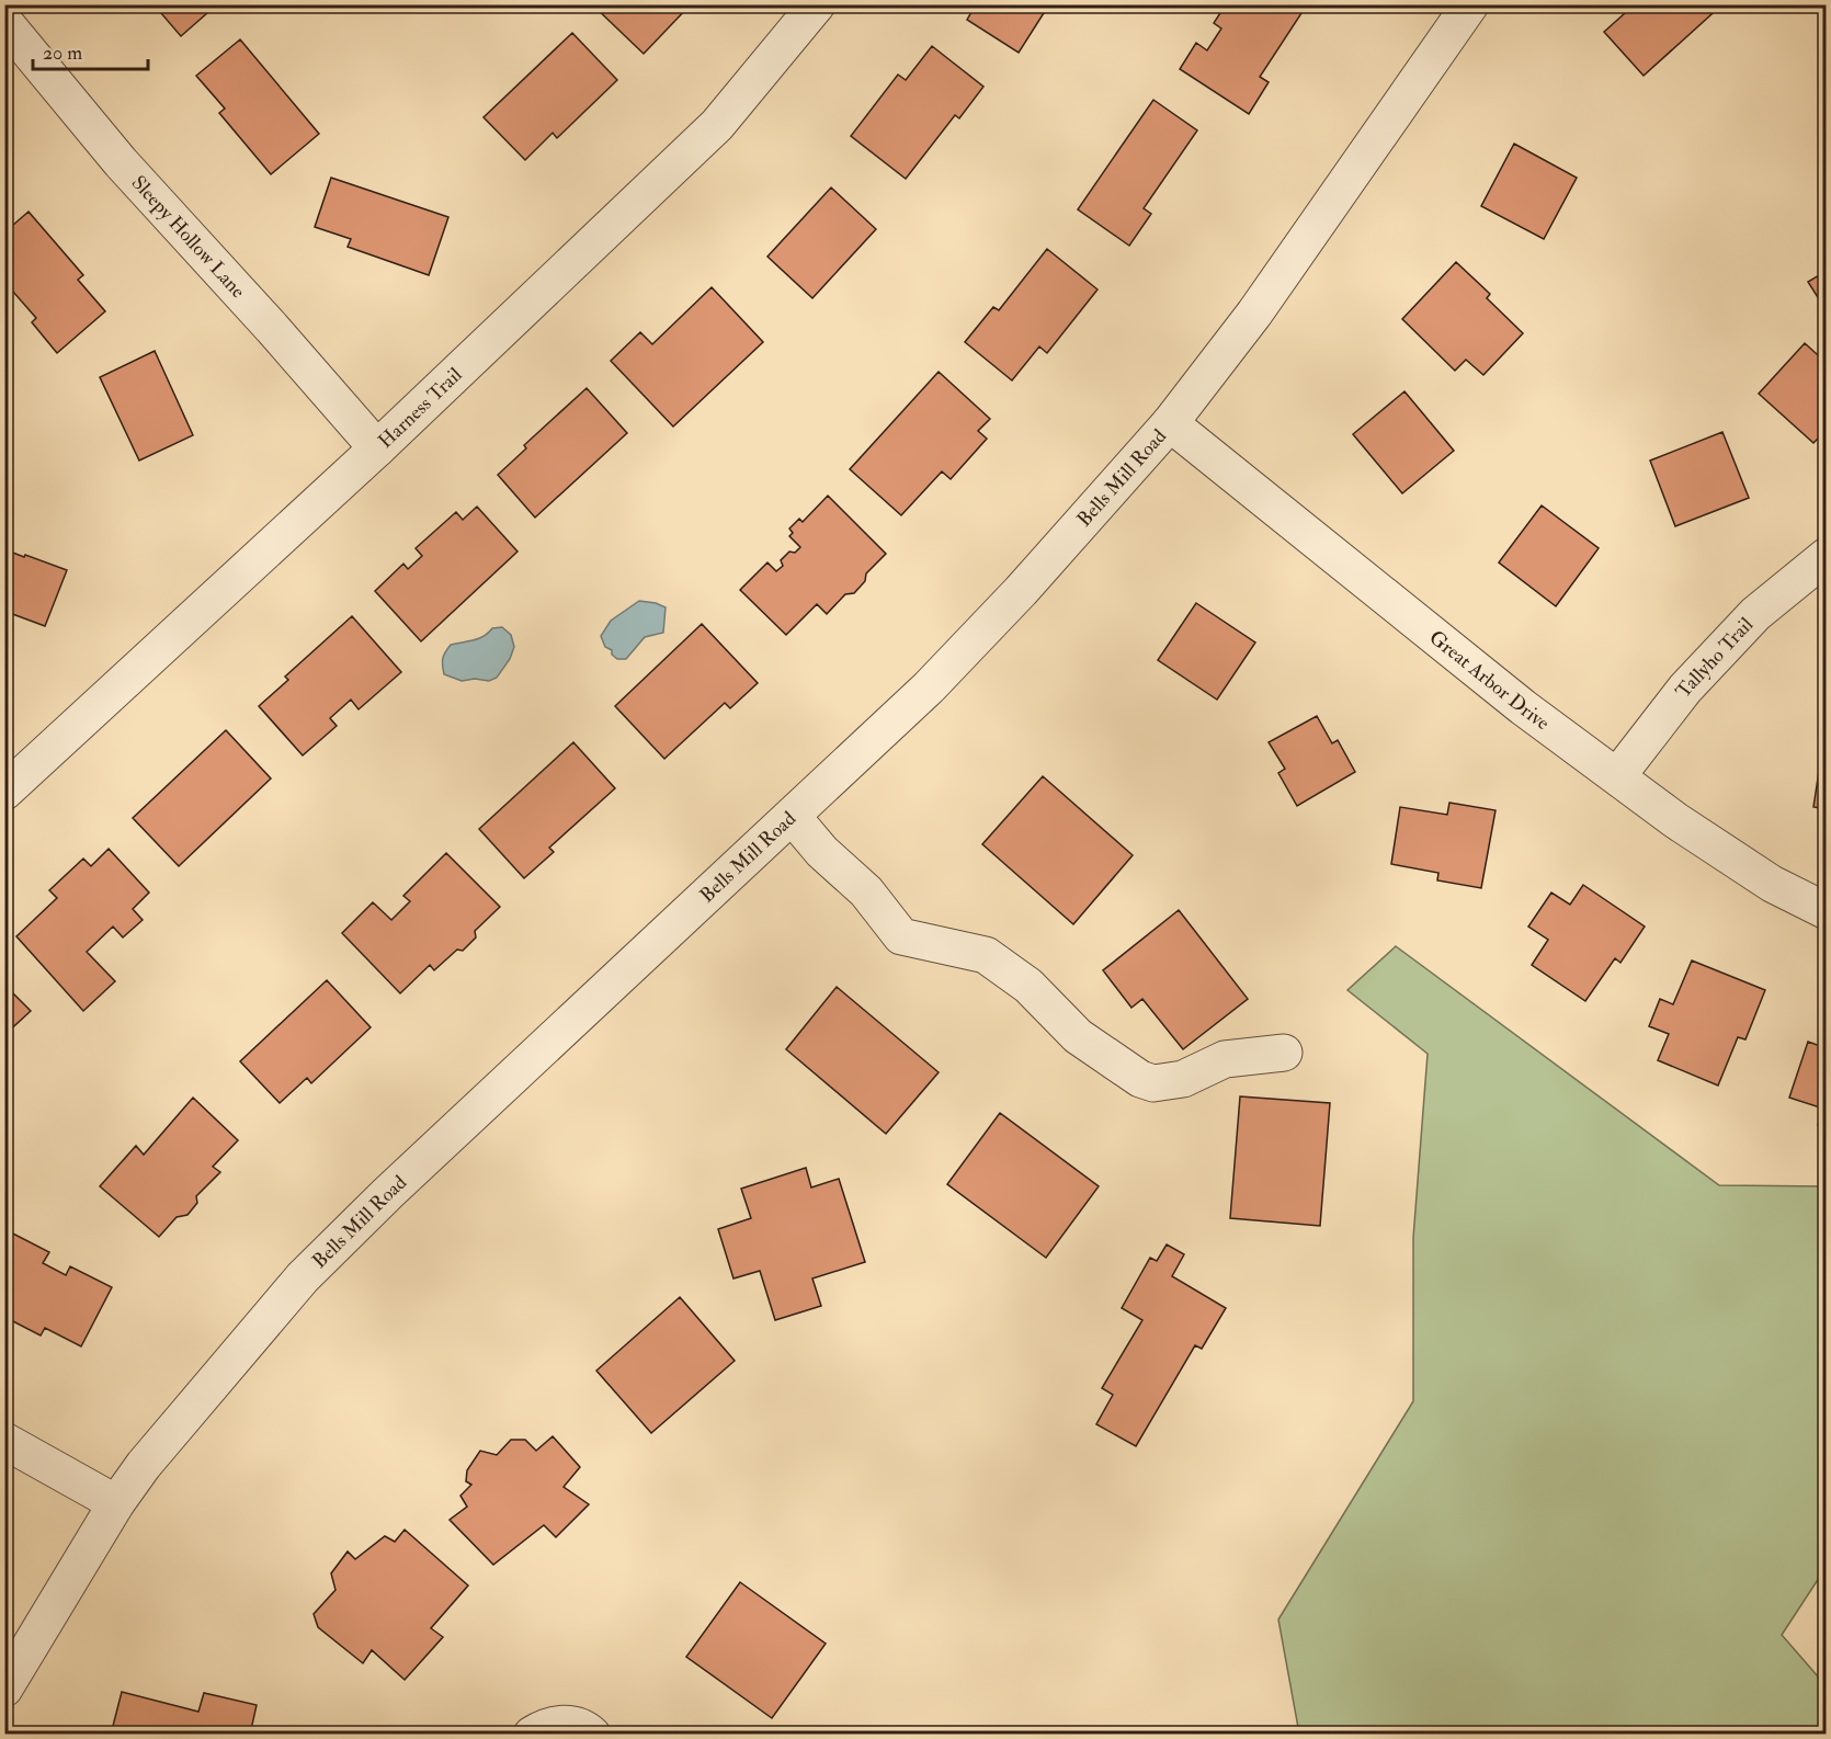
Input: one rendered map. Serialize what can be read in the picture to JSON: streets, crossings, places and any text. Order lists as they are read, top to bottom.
{
  "streets": {
    "street": [
      "Sleepy Hollow Lane",
      "Harness Trail",
      "Bells Mill Road",
      "Tallyho Trail",
      "Great Arbor Drive"
    ]
  },
  "crossings": [
    ["Sleepy Hollow Lane", "Harness Trail"],
    ["Bells Mill Road", "Great Arbor Drive"],
    ["Tallyho Trail", "Great Arbor Drive"]
  ],
  "scale_bar": "20 m"
}
